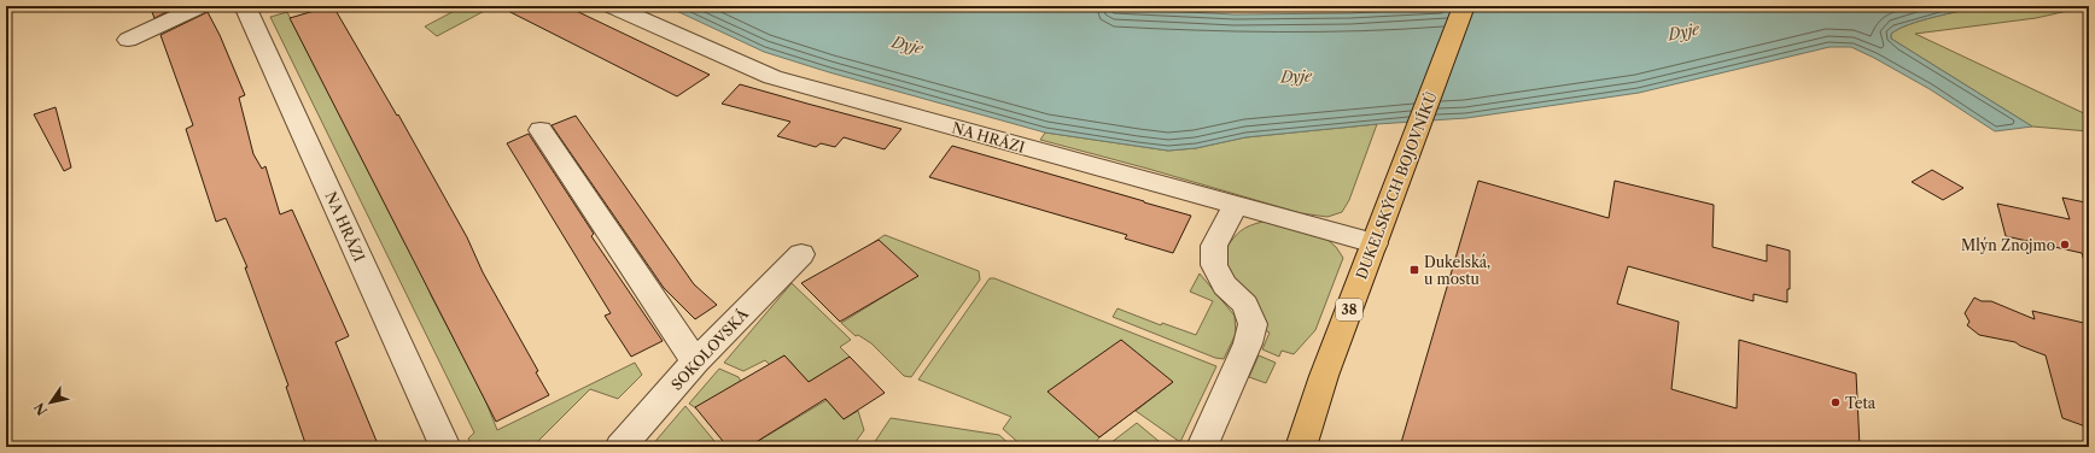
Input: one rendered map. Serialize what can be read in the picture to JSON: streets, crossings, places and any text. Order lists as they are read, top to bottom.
{
  "streets": {
    "main road": ["DUKELSKÝCH BOJOVNÍKŮ", "38"],
    "street": ["NA HRÁZI", "SOKOLOVSKÁ"]
  },
  "crossings": [
    ["NA HRÁZI", "DUKELSKÝCH BOJOVNÍKŮ"]
  ],
  "water": ["Dyje"],
  "places": {
    "other": ["Mlýn Znojmo", "Teta"],
    "transit": ["Dukelská, u mostu"]
  },
  "north": "bottom left"
}
